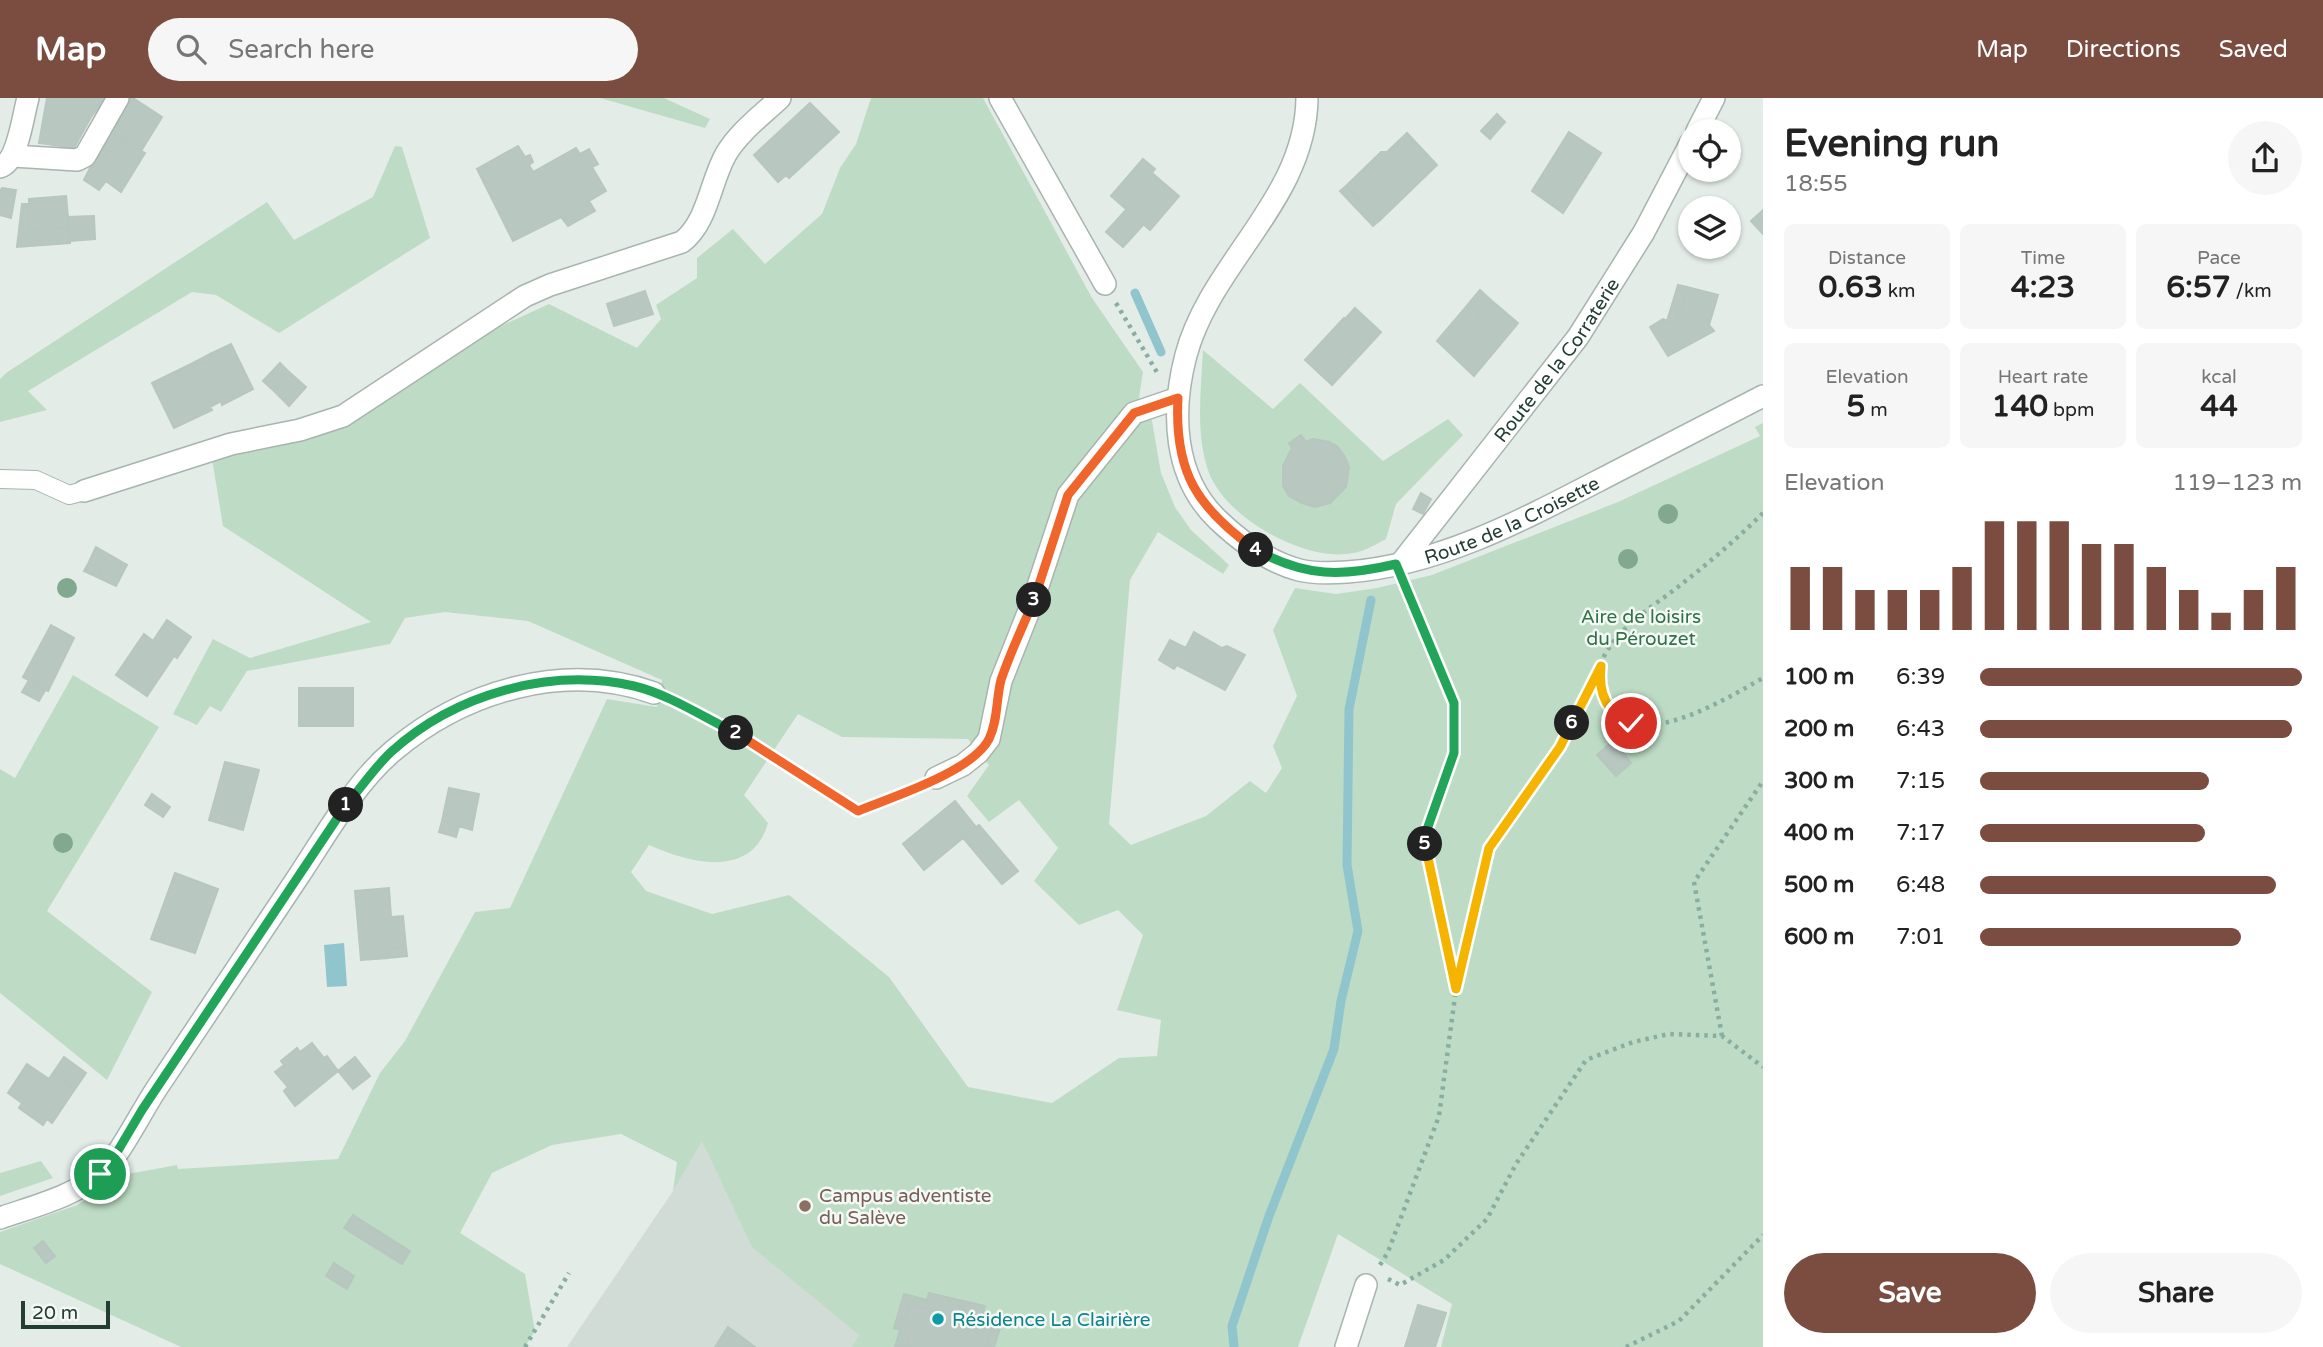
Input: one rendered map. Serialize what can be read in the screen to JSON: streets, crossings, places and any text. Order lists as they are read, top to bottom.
{
  "streets": {
    "street": ["Route de la Corraterie", "Route de la Croisette"]
  },
  "crossings": [
    ["Route de la Corraterie", "Route de la Croisette"]
  ],
  "parks": ["Aire de loisirs du Pérouzet"],
  "places": ["Campus adventiste du Salève", "Résidence La Clairière"],
  "scale_bar": "20 m",
  "page": {
    "header": "Map",
    "search": "Search here",
    "nav": ["Map", "Directions", "Saved"],
    "heading": ["Evening run", "18:55"],
    "stats": [
      ["Distance", "0.63 km"],
      ["Time", "4:23"],
      ["Pace", "6:57 /km"],
      ["Elevation", "5 m"],
      ["Heart rate", "140 bpm"],
      ["kcal", "44"]
    ],
    "chart": ["Elevation", "119–123 m"],
    "pins": [
      "4",
      "3",
      "6",
      "2",
      "1",
      "5"
    ],
    "list": [
      {
        "name": "100 m",
        "note": "6:39"
      },
      {
        "name": "200 m",
        "note": "6:43"
      },
      {
        "name": "300 m",
        "note": "7:15"
      },
      {
        "name": "400 m",
        "note": "7:17"
      },
      {
        "name": "500 m",
        "note": "6:48"
      },
      {
        "name": "600 m",
        "note": "7:01"
      }
    ],
    "buttons": ["Save", "Share"],
    "scale": "20 m"
  }
}
